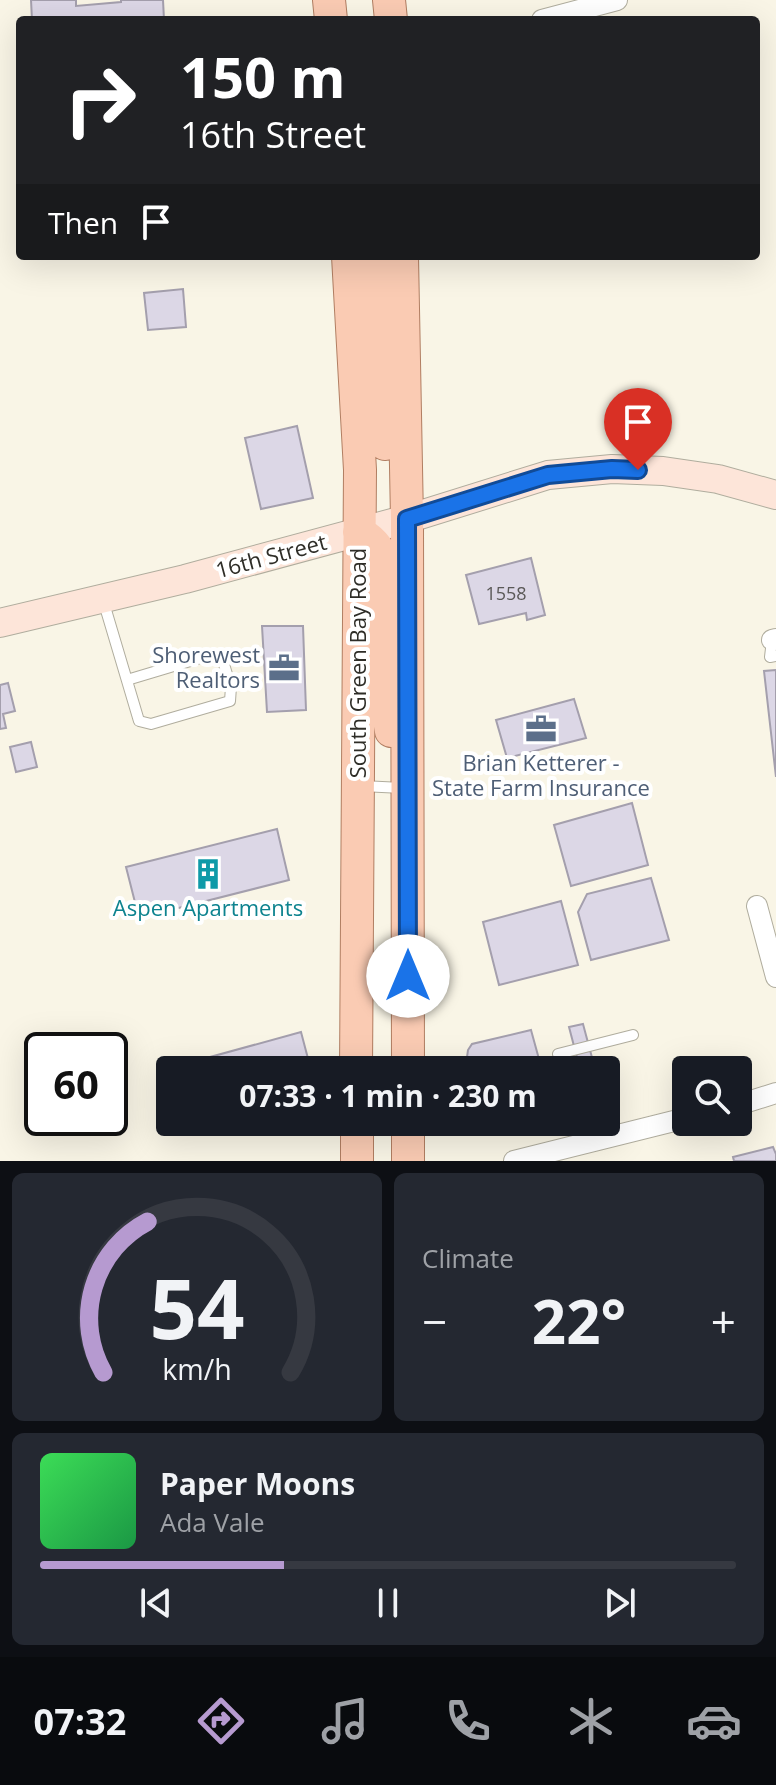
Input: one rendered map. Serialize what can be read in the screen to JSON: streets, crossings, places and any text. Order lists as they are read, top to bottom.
{
  "streets": {
    "main road": ["South Green Bay Road"],
    "street": ["16th Street"]
  },
  "crossings": [
    ["16th Street", "South Green Bay Road"]
  ],
  "places": {
    "office": ["Shorewest Realtors", "Brian Ketterer - State Farm Insurance"],
    "building": ["Aspen Apartments"]
  },
  "house_numbers": ["1558"],
  "page": {
    "turn": ["150 m", "16th Street"],
    "then": "Then",
    "limit": "60",
    "trip": "07:33 · 1 min · 230 m",
    "tile": "Climate",
    "heat": ["−", "22°", "+"],
    "song": ["Paper Moons", "Ada Vale"],
    "tabs": "07:32",
    "gauge": ["54", "km/h"]
  }
}
